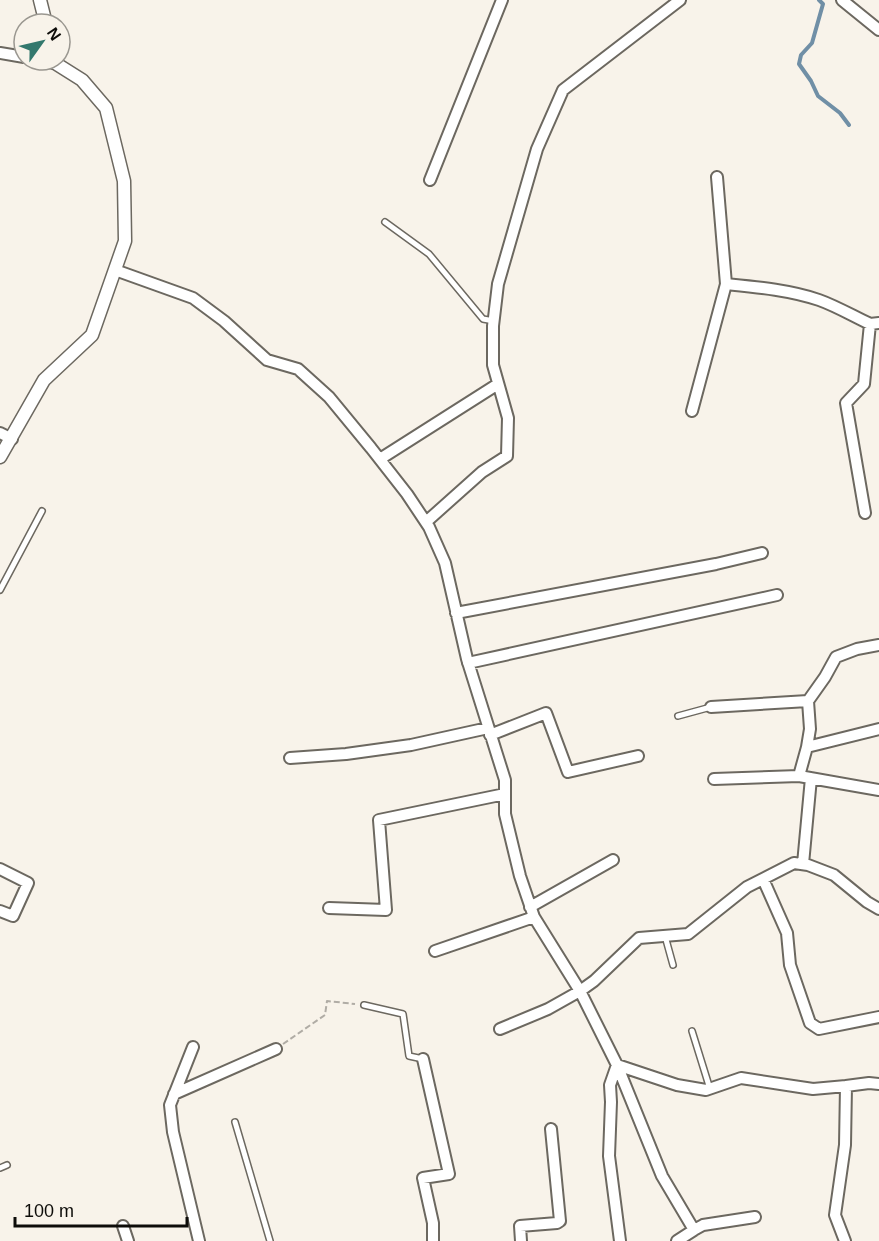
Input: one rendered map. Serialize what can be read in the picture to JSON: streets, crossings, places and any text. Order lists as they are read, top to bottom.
{
  "scale_bar": "100 m",
  "north": "top right"
}
